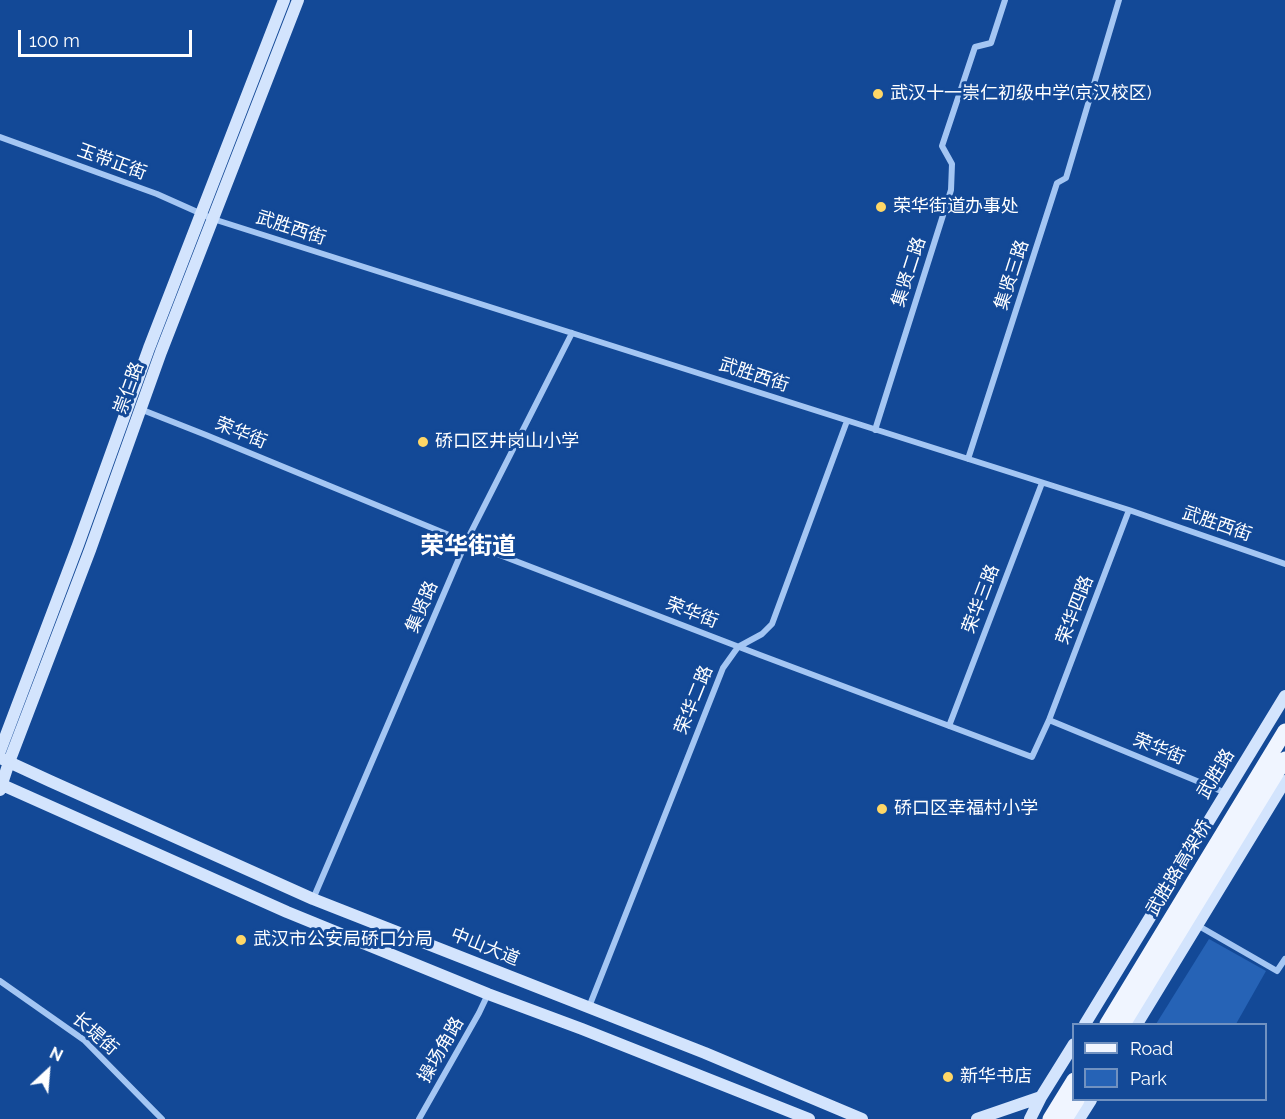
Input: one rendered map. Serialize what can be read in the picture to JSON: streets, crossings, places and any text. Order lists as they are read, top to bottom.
{
  "streets": {
    "main road": [
      "崇仁路",
      "武胜路",
      "武胜路高架桥",
      "中山大道"
    ],
    "street": [
      "玉带正街",
      "武胜西街",
      "集贤二路",
      "集贤三路",
      "荣华街",
      "荣华三路",
      "集贤路",
      "荣华四路",
      "荣华二路",
      "长堤街",
      "操场角路"
    ]
  },
  "crossings": [
    ["玉带正街", "武胜西街"],
    ["玉带正街", "崇仁路"],
    ["武胜西街", "集贤二路"],
    ["武胜西街", "集贤三路"],
    ["武胜西街", "崇仁路"],
    ["武胜西街", "荣华三路"],
    ["武胜西街", "集贤路"],
    ["武胜西街", "荣华四路"],
    ["武胜西街", "荣华二路"],
    ["崇仁路", "荣华街"],
    ["崇仁路", "中山大道"],
    ["荣华街", "荣华三路"],
    ["荣华街", "集贤路"],
    ["荣华街", "荣华四路"],
    ["荣华街", "荣华二路"],
    ["荣华街", "武胜路"],
    ["集贤路", "中山大道"],
    ["荣华二路", "中山大道"]
  ],
  "districts": ["荣华街道"],
  "places": [
    "武汉十一崇仁初级中学(京汉校区)",
    "荣华街道办事处",
    "硚口区井岗山小学",
    "硚口区幸福村小学",
    "武汉市公安局硚口分局",
    "新华书店"
  ],
  "legend": ["Road", "Park"],
  "scale_bar": "100 m",
  "north": "top right"
}
